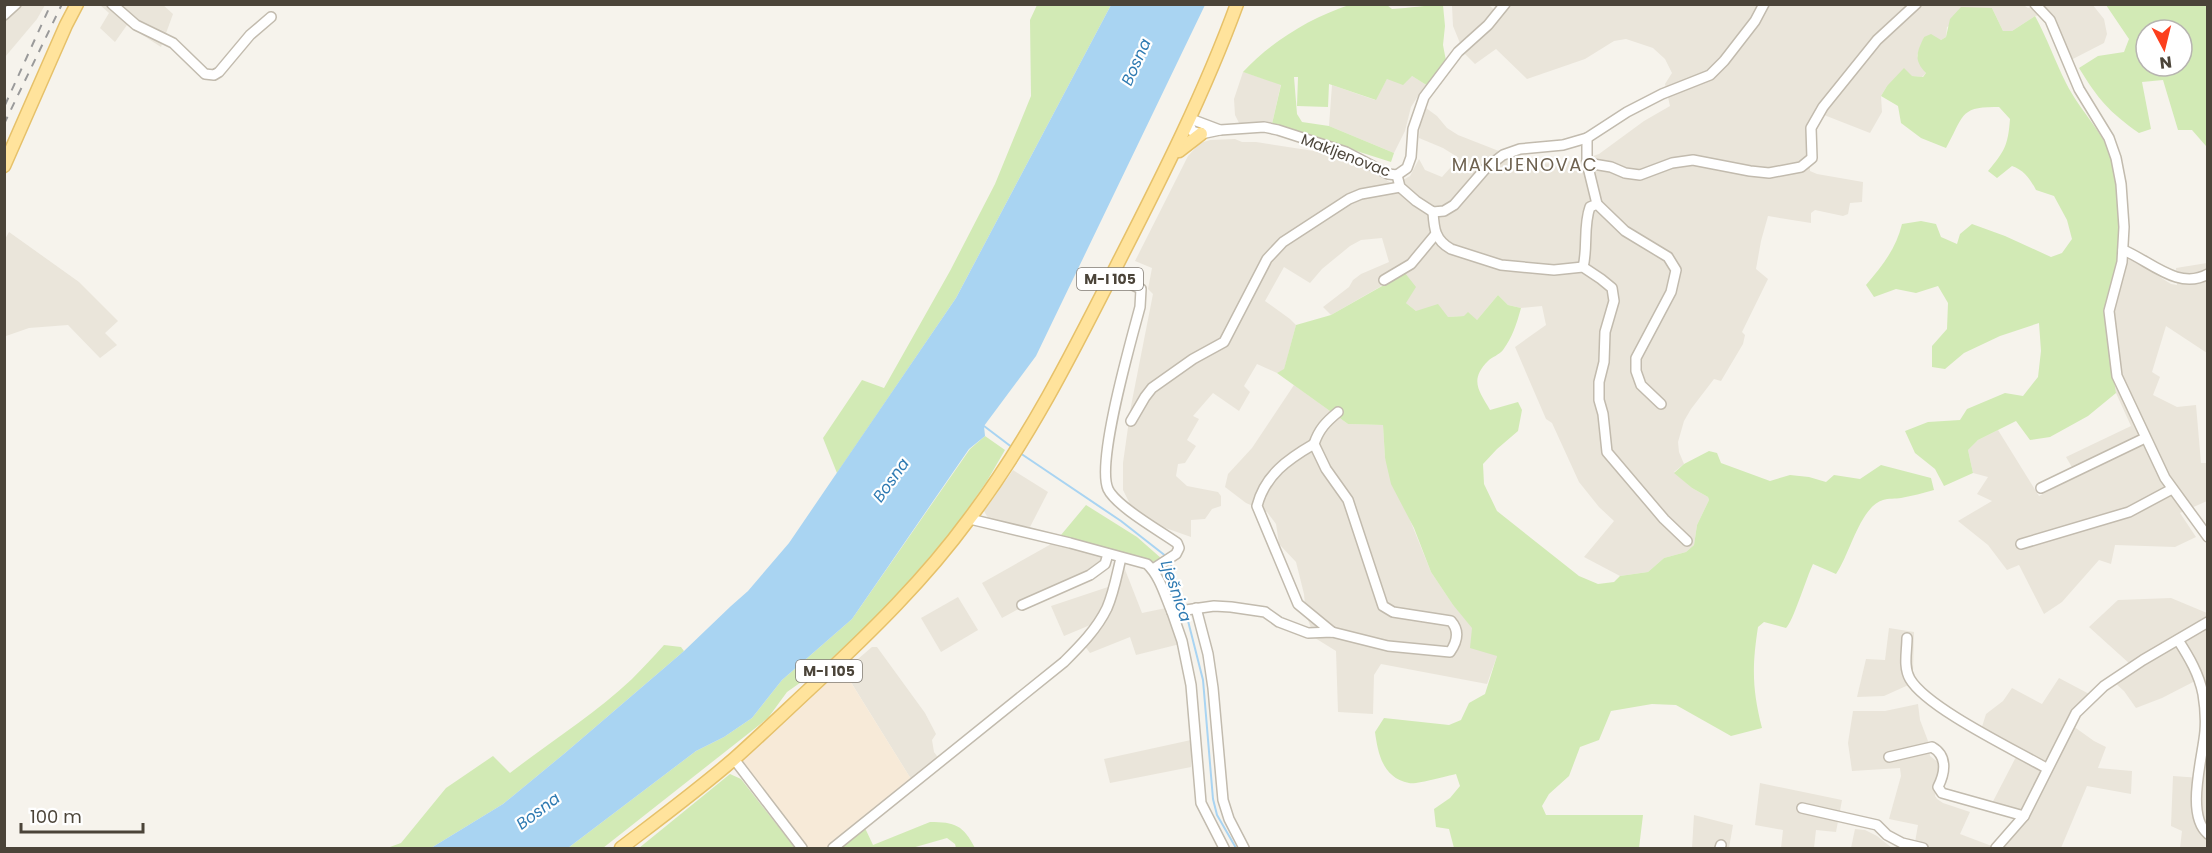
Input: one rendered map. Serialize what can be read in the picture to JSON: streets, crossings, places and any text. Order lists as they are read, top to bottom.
{
  "streets": {
    "main road": ["M-I 105"],
    "street": ["Makljenovac"]
  },
  "crossings": [
    ["Makljenovac", "M-I 105"]
  ],
  "districts": ["MAKLJENOVAC"],
  "water": ["Bosna", "Lješnica"],
  "scale_bar": "100 m",
  "north": "bottom"
}
